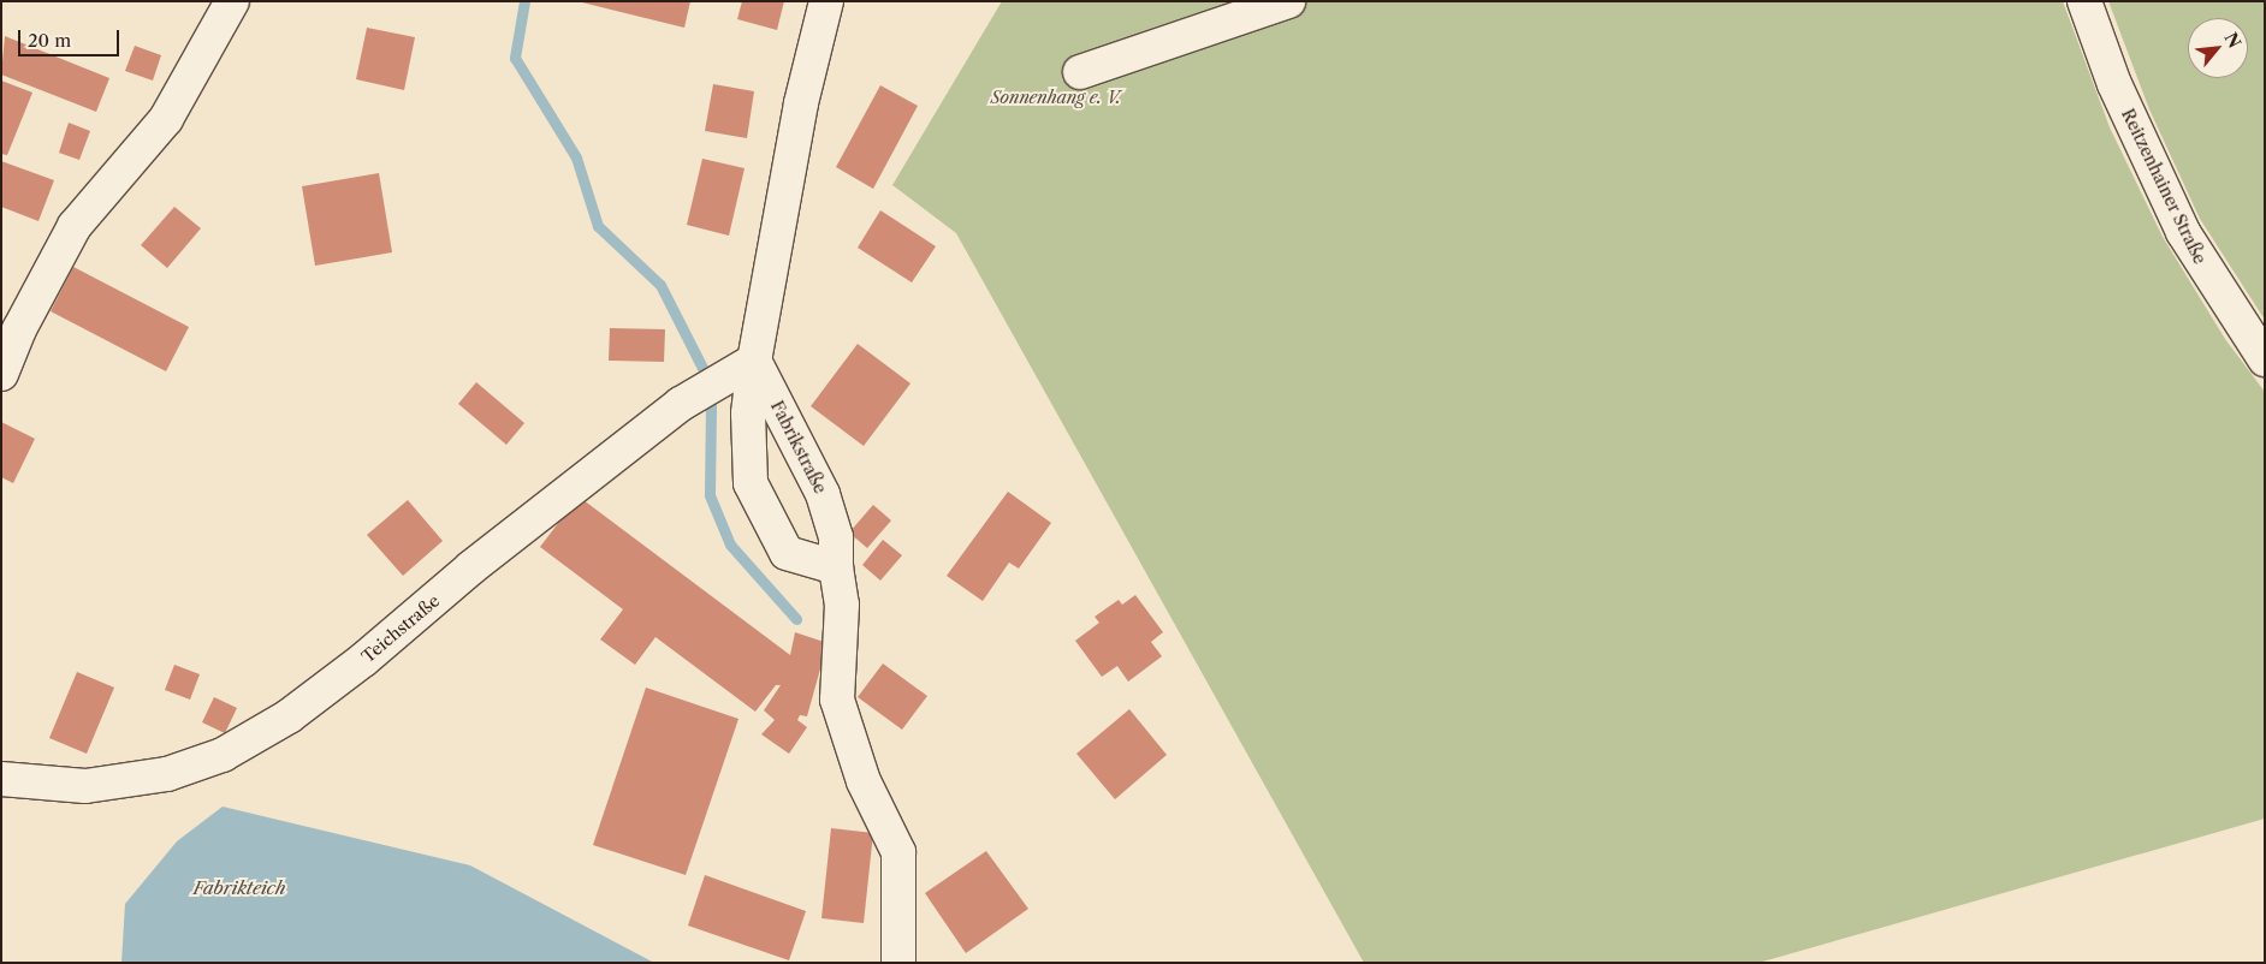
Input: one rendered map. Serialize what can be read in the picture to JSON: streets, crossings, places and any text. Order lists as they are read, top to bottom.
{
  "streets": {
    "street": ["Reitzenhainer Straße", "Fabrikstraße", "Teichstraße"]
  },
  "crossings": [
    ["Fabrikstraße", "Teichstraße"]
  ],
  "water": ["Fabrikteich"],
  "parks": ["Sonnenhang e. V."],
  "scale_bar": "20 m",
  "north": "top right"
}
